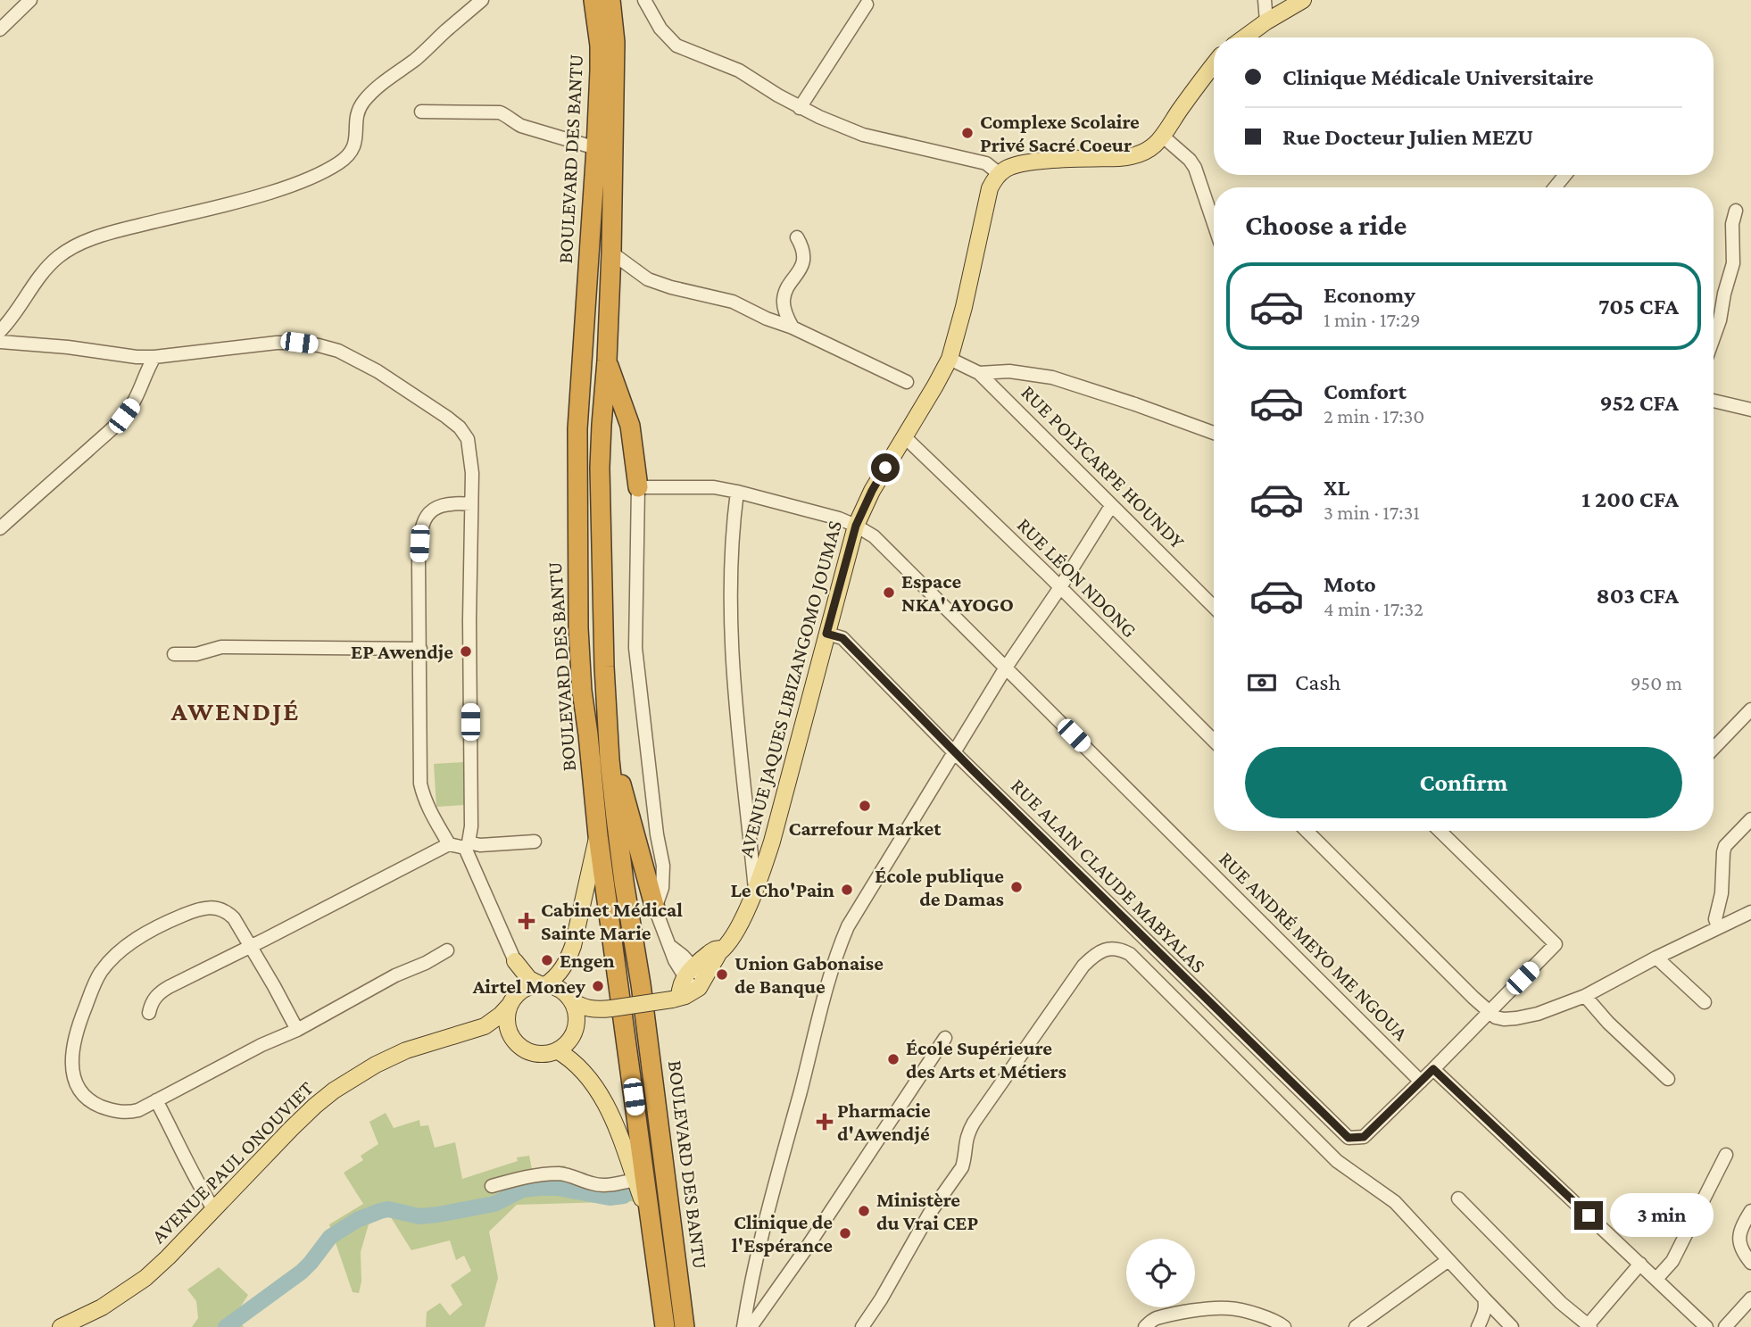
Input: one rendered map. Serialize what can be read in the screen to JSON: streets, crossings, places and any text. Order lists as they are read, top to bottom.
{
  "streets": {
    "highway": ["BOULEVARD DES BANTU"],
    "main road": ["AVENUE JAQUES LIBIZANGOMO JOUMAS", "AVENUE PAUL ONOUVIET"],
    "street": [
      "RUE POLYCARPE HOUNDY",
      "RUE LÉON NDONG",
      "RUE ALAIN CLAUDE MABYALAS",
      "RUE ANDRÉ MEYO ME NGOUA"
    ]
  },
  "crossings": [
    ["RUE POLYCARPE HOUNDY", "AVENUE JAQUES LIBIZANGOMO JOUMAS"],
    ["RUE LÉON NDONG", "AVENUE JAQUES LIBIZANGOMO JOUMAS"],
    ["AVENUE JAQUES LIBIZANGOMO JOUMAS", "RUE ALAIN CLAUDE MABYALAS"],
    ["AVENUE JAQUES LIBIZANGOMO JOUMAS", "RUE ANDRÉ MEYO ME NGOUA"],
    ["RUE ALAIN CLAUDE MABYALAS", "RUE ANDRÉ MEYO ME NGOUA"]
  ],
  "districts": ["AWENDJÉ"],
  "places": {
    "other": [
      "Complexe Scolaire Privé Sacré Coeur",
      "Espace NKA' AYOGO",
      "EP Awendje",
      "Carrefour Market",
      "École publique de Damas",
      "Le Cho'Pain",
      "Engen",
      "Union Gabonaise de Banque",
      "Airtel Money",
      "École Supérieure des Arts et Métiers",
      "Ministère du Vrai CEP",
      "Clinique de l'Espérance"
    ],
    "health": ["Cabinet Médical Sainte Marie", "Pharmacie d'Awendjé"]
  },
  "page": {
    "banner": ["Clinique Médicale Universitaire", "Rue Docteur Julien MEZU"],
    "heading": "Choose a ride",
    "list": [
      {
        "name": "Economy",
        "note": "1 min · 17:29",
        "value": "705 CFA"
      },
      {
        "name": "Comfort",
        "note": "2 min · 17:30",
        "value": "952 CFA"
      },
      {
        "name": "XL",
        "note": "3 min · 17:31",
        "value": "1 200 CFA"
      },
      {
        "name": "Moto",
        "note": "4 min · 17:32",
        "value": "803 CFA"
      }
    ],
    "pay": ["Cash", "950 m"],
    "buttons": "Confirm",
    "bubble": "3 min"
  }
}
